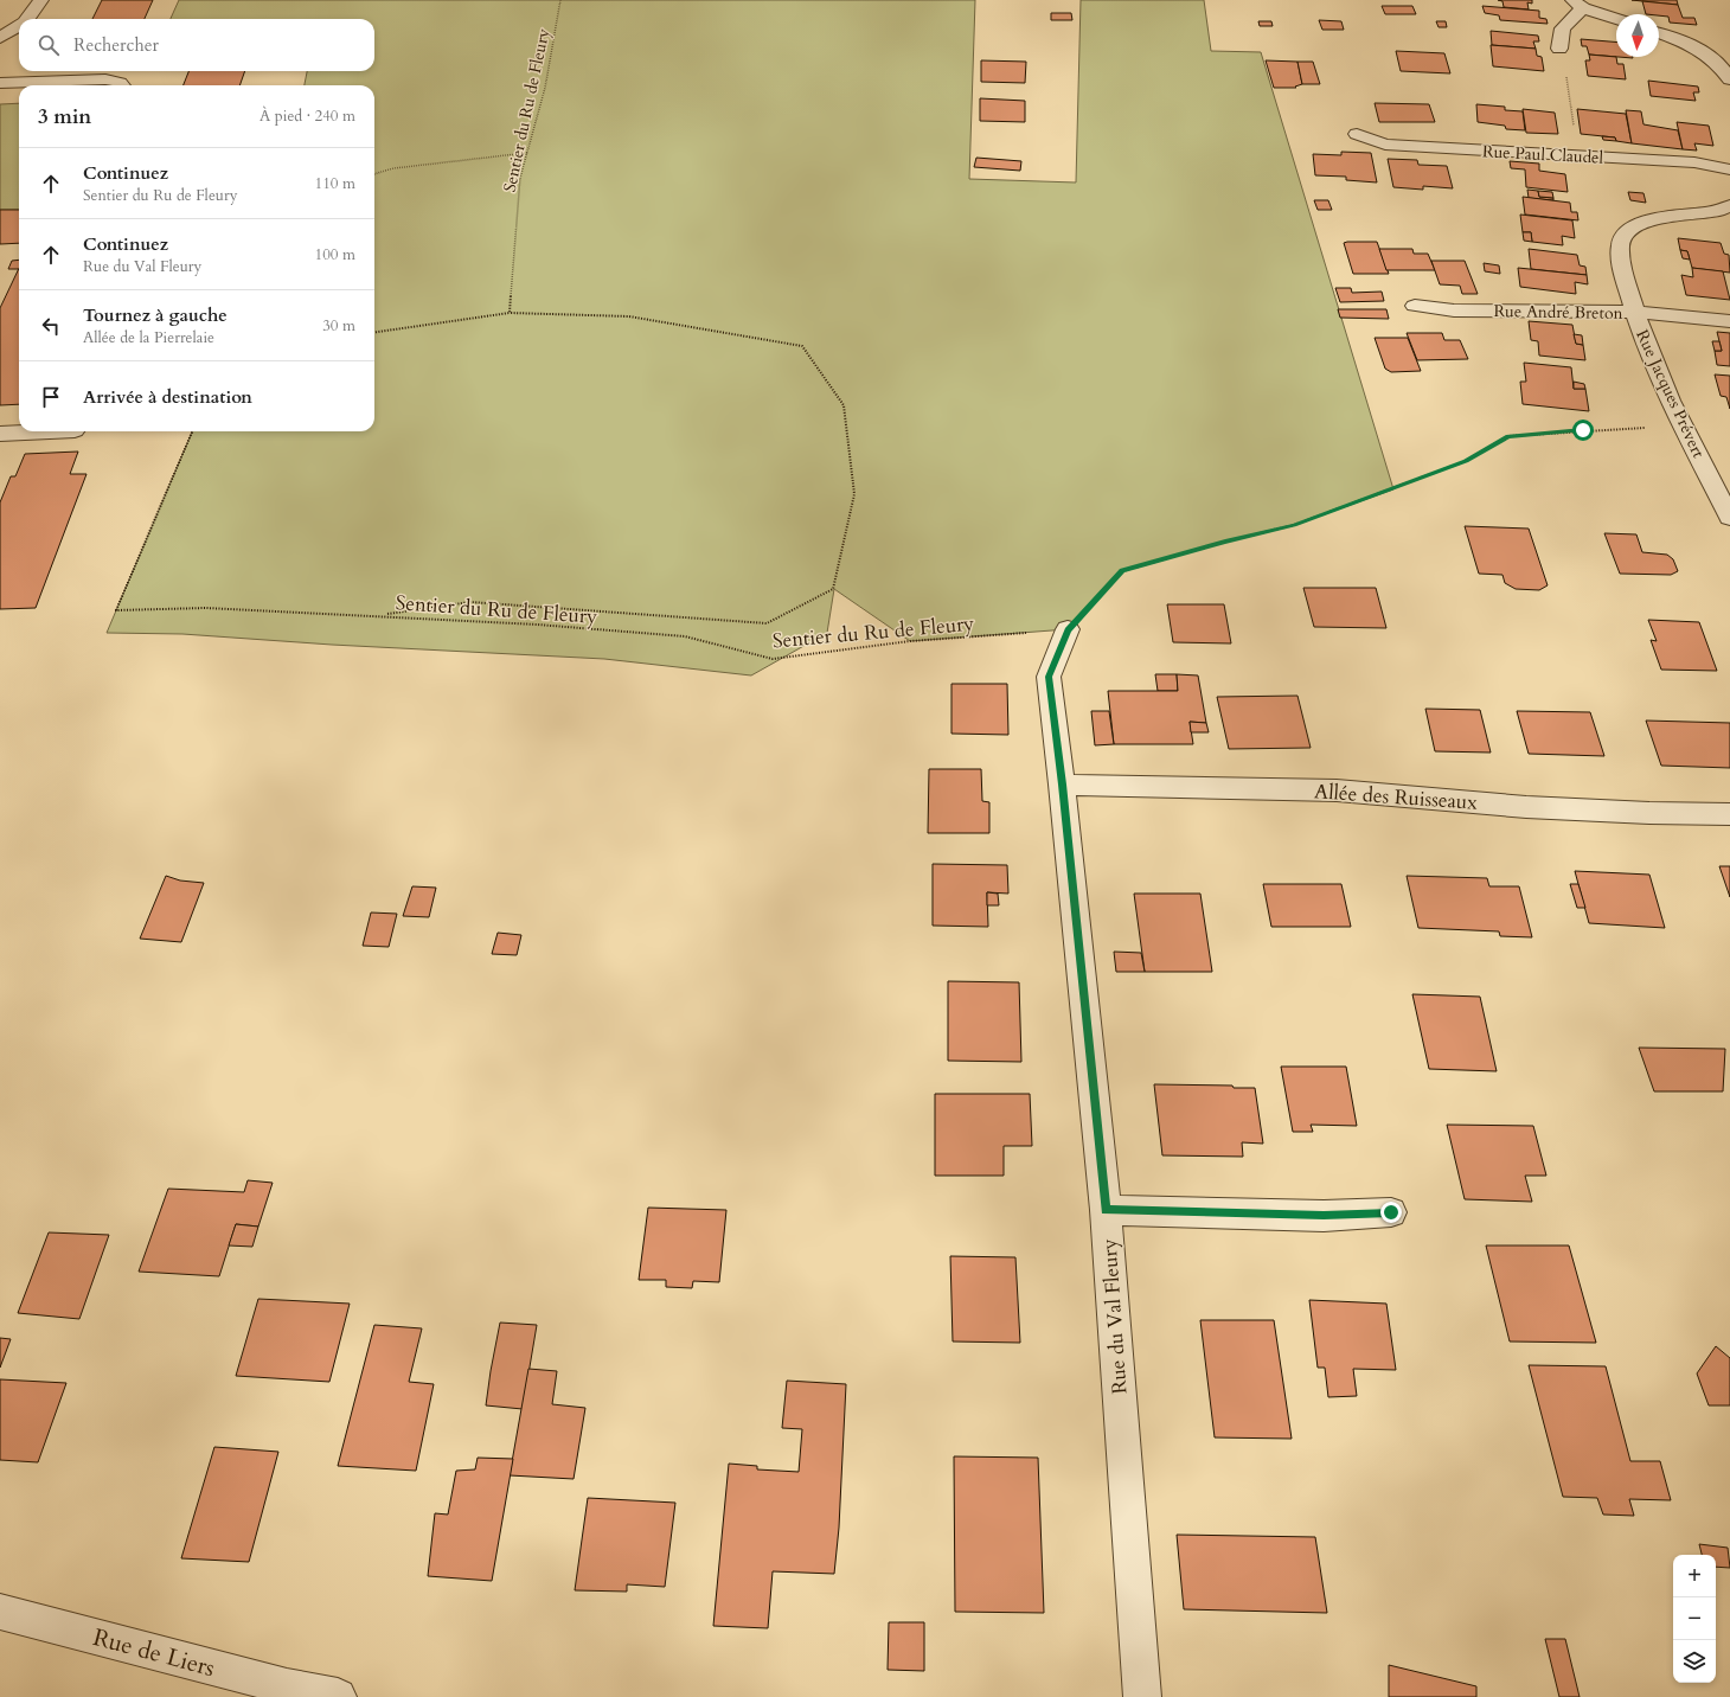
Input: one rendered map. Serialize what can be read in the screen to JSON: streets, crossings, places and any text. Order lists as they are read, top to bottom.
{
  "streets": {
    "street": [
      "Rue Paul Claudel",
      "Rue André Breton",
      "Rue Jacques Prévert",
      "Allée des Ruisseaux",
      "Rue du Val Fleury",
      "Rue de Liers"
    ],
    "path": ["Sentier du Ru de Fleury"]
  },
  "crossings": [
    ["Sentier du Ru de Fleury", "Rue du Val Fleury"],
    ["Rue André Breton", "Rue Jacques Prévert"],
    ["Allée des Ruisseaux", "Rue du Val Fleury"]
  ],
  "north": "bottom",
  "page": {
    "search": "Rechercher",
    "heading": ["3 min", "À pied · 240 m"],
    "list": [
      ["Continuez", "Sentier du Ru de Fleury", "110 m"],
      ["Continuez", "Rue du Val Fleury", "100 m"],
      ["Tournez à gauche", "Allée de la Pierrelaie", "30 m"],
      "Arrivée à destination"
    ],
    "map_buttons": ["+", "−"]
  }
}
